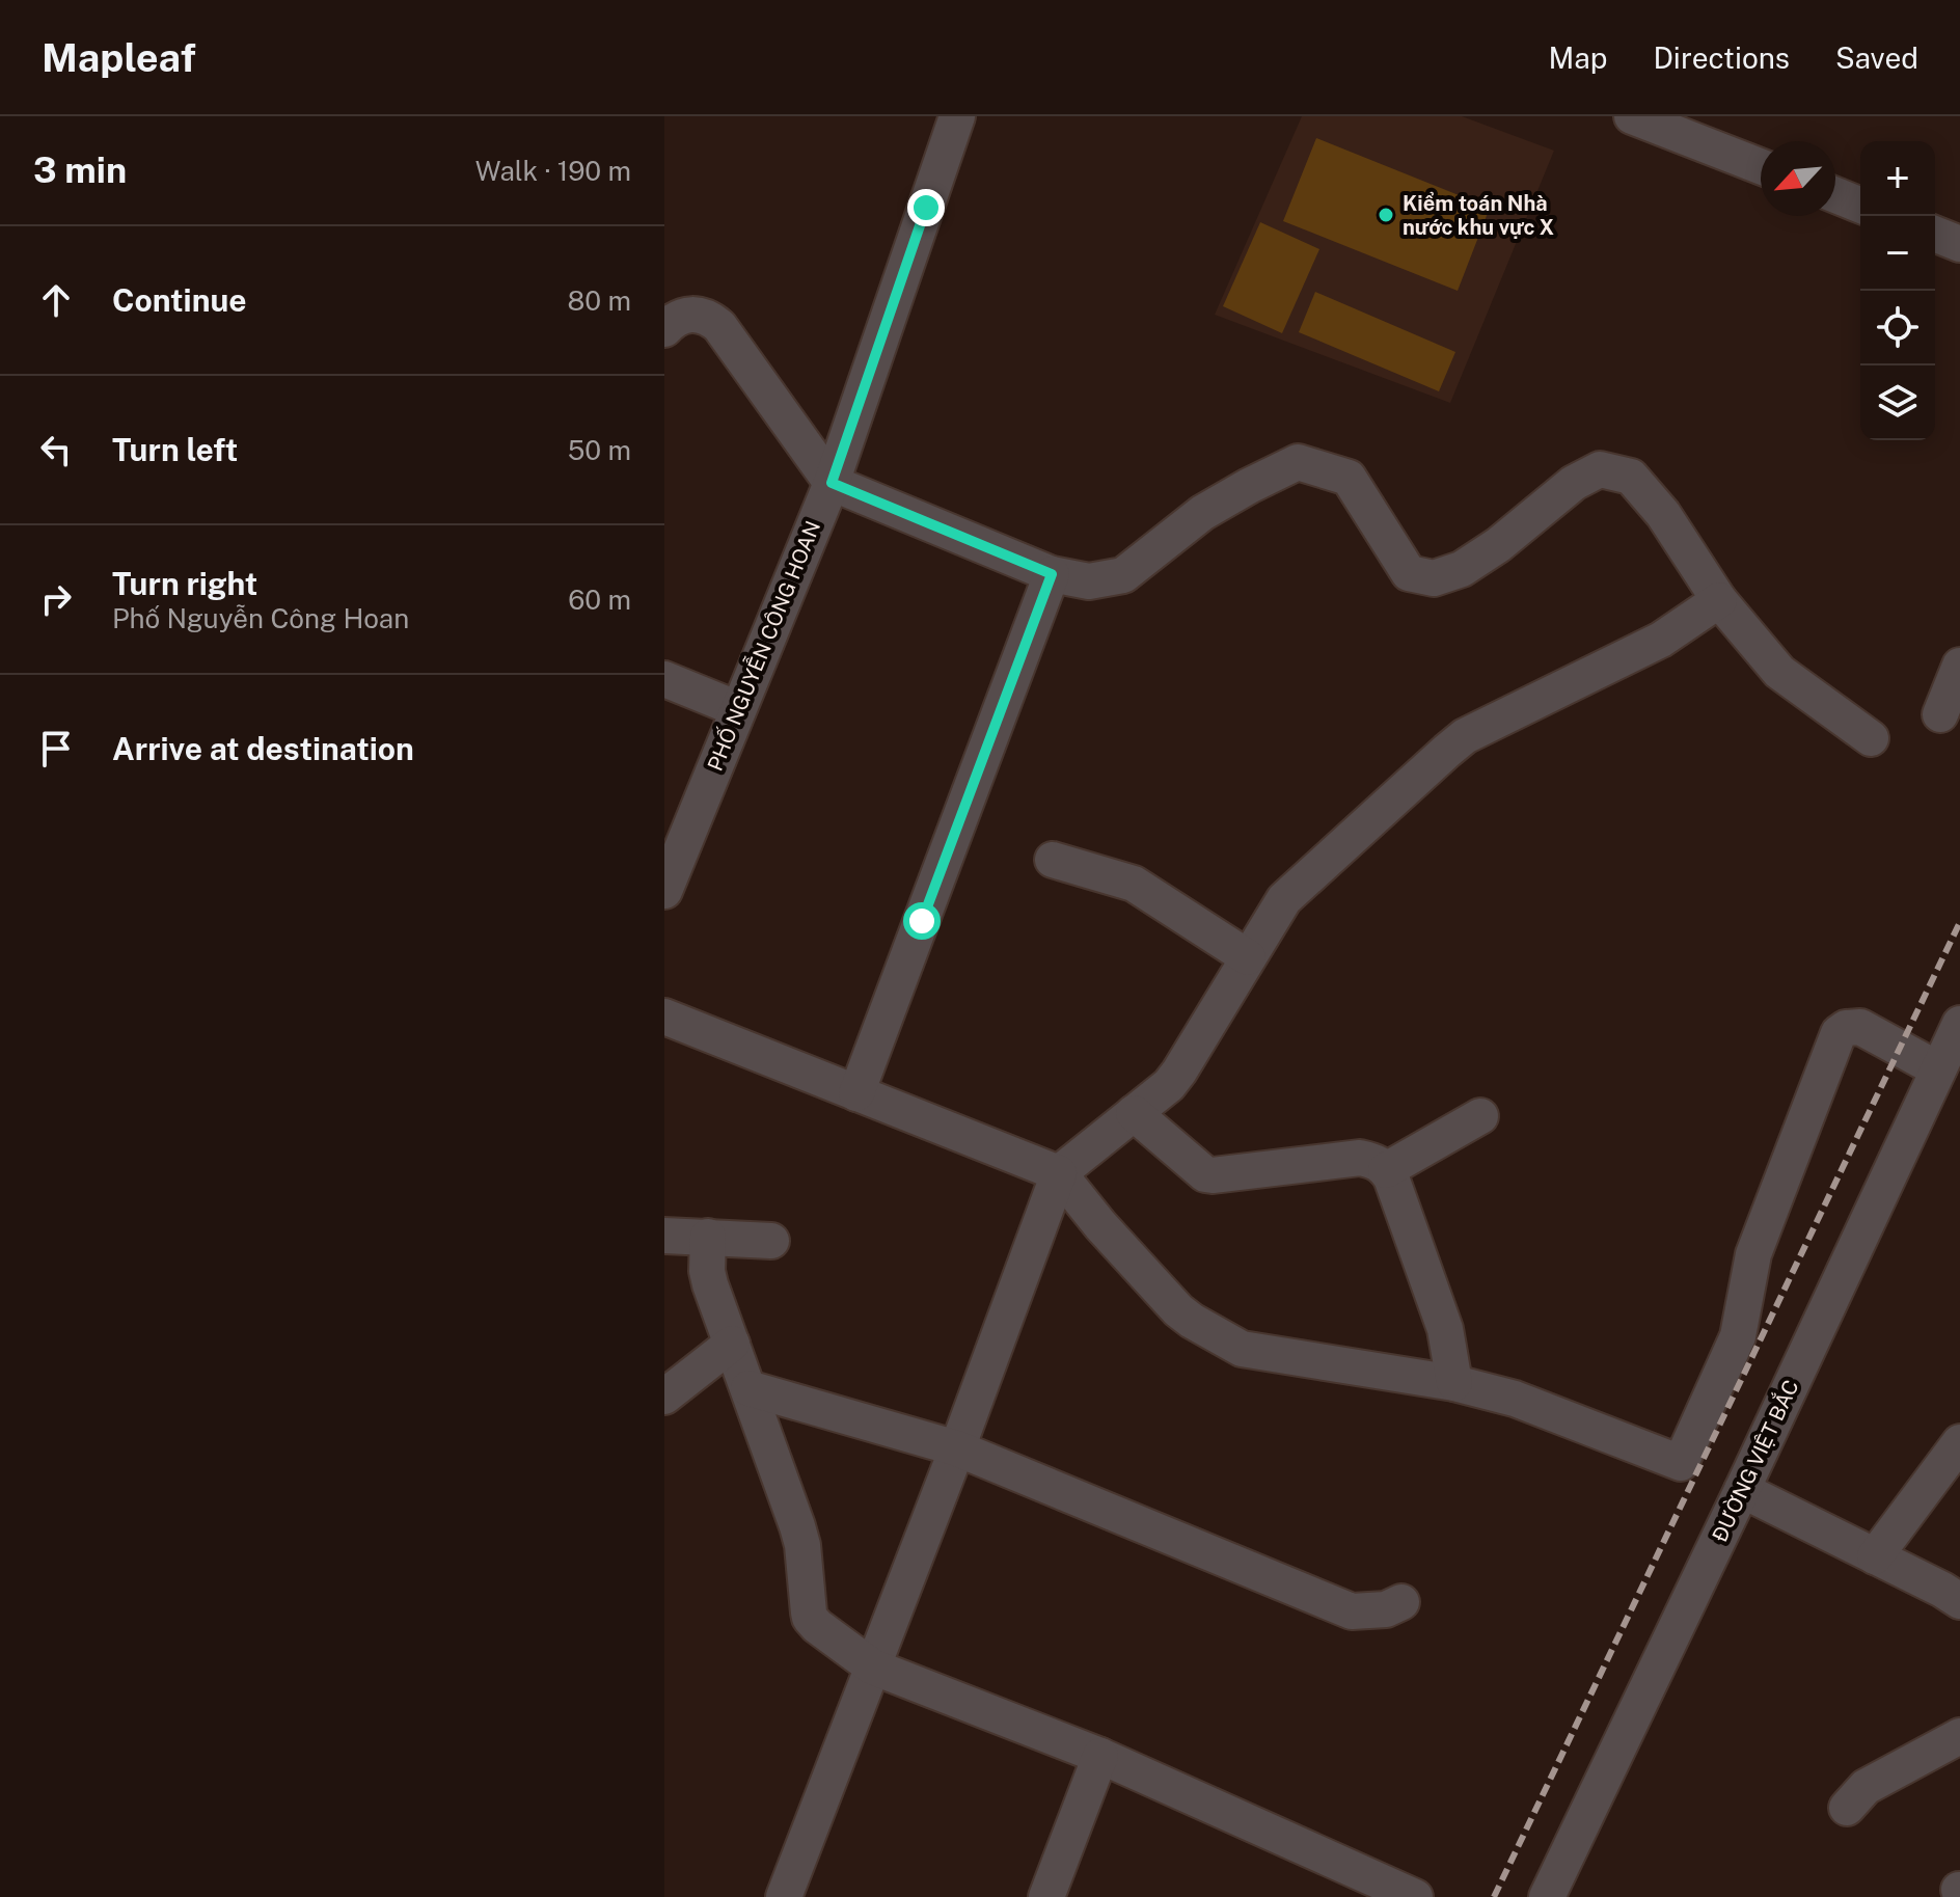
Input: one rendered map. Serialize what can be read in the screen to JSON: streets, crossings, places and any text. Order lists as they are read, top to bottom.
{
  "streets": {
    "street": ["PHỐ NGUYỄN CÔNG HOAN", "ĐƯỜNG VIỆT BẮC"]
  },
  "places": ["Kiểm toán Nhà nước khu vực X"],
  "north": "bottom left",
  "page": {
    "header": "Mapleaf",
    "nav": ["Map", "Directions", "Saved"],
    "heading": ["3 min", "Walk · 190 m"],
    "map_buttons": ["+", "−"],
    "list": [
      ["Continue", "80 m"],
      ["Turn left", "50 m"],
      ["Turn right", "Phố Nguyễn Công Hoan", "60 m"],
      "Arrive at destination"
    ]
  }
}
